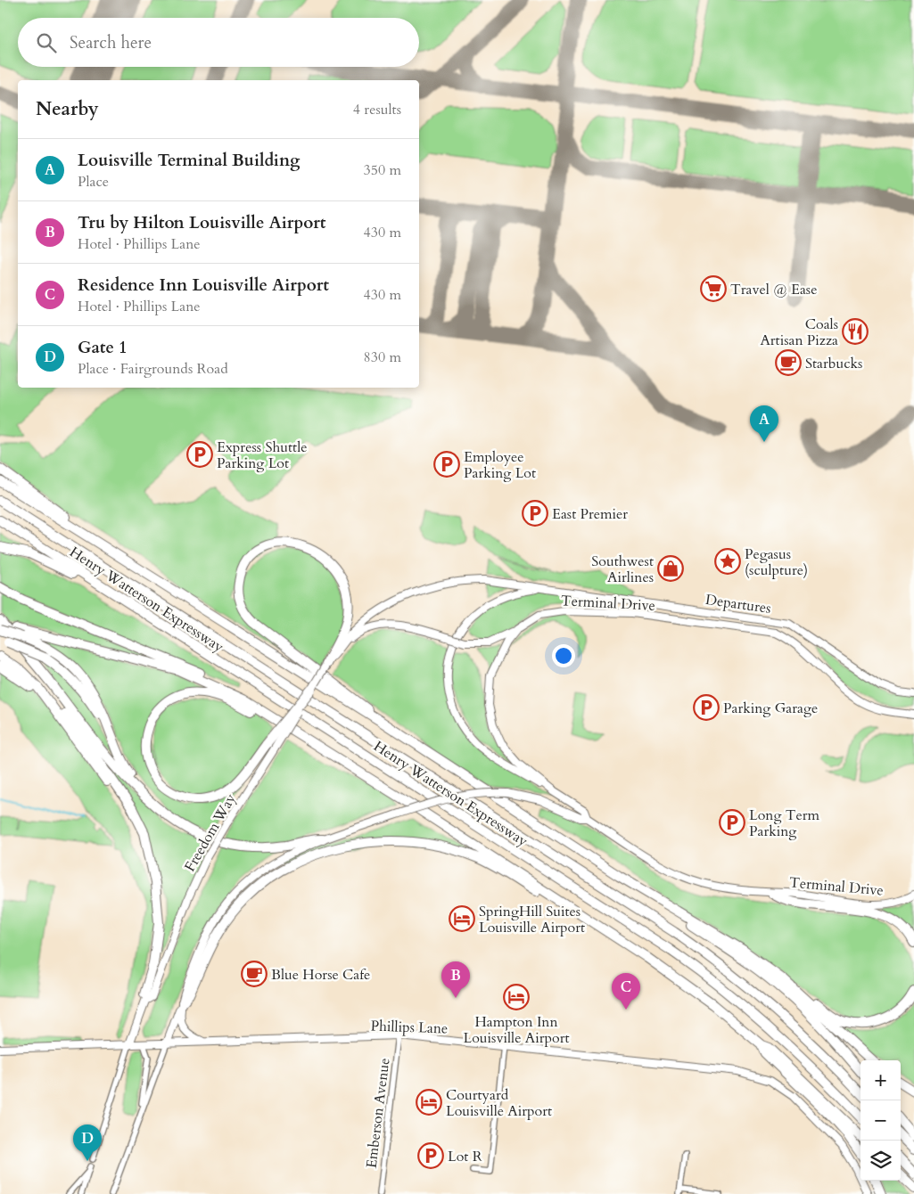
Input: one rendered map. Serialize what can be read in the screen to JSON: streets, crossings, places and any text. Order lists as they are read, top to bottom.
{
  "streets": {
    "highway": ["Henry Watterson Expressway"],
    "main road": [
      "Terminal Drive",
      "Departures",
      "Freedom Way",
      "Phillips Lane"
    ],
    "street": ["Emberson Avenue"]
  },
  "crossings": [
    ["Freedom Way", "Phillips Lane"],
    ["Phillips Lane", "Emberson Avenue"]
  ],
  "places": {
    "supermarket": ["Travel @ Ease"],
    "restaurant": ["Coals Artisan Pizza"],
    "cafe": ["Starbucks", "Blue Horse Cafe"],
    "parking": [
      "Express Shuttle Parking Lot",
      "Employee Parking Lot",
      "East Premier",
      "Parking Garage",
      "Long Term Parking",
      "Lot R"
    ],
    "place": ["Pegasus (sculpture)"],
    "shop": ["Southwest Airlines"],
    "hotel": ["SpringHill Suites Louisville Airport", "Hampton Inn Louisville Airport", "Courtyard Louisville Airport"]
  },
  "page": {
    "search": "Search here",
    "heading": ["Nearby", "4 results"],
    "list": [
      {
        "mark": "A",
        "name": "Louisville Terminal Building",
        "note": "Place",
        "value": "350 m"
      },
      {
        "mark": "B",
        "name": "Tru by Hilton Louisville Airport",
        "note": "Hotel · Phillips Lane",
        "value": "430 m"
      },
      {
        "mark": "C",
        "name": "Residence Inn Louisville Airport",
        "note": "Hotel · Phillips Lane",
        "value": "430 m"
      },
      {
        "mark": "D",
        "name": "Gate 1",
        "note": "Place · Fairgrounds Road",
        "value": "830 m"
      }
    ],
    "pins": [
      "A",
      "B",
      "C",
      "D"
    ],
    "map_buttons": ["+", "−"]
  }
}
